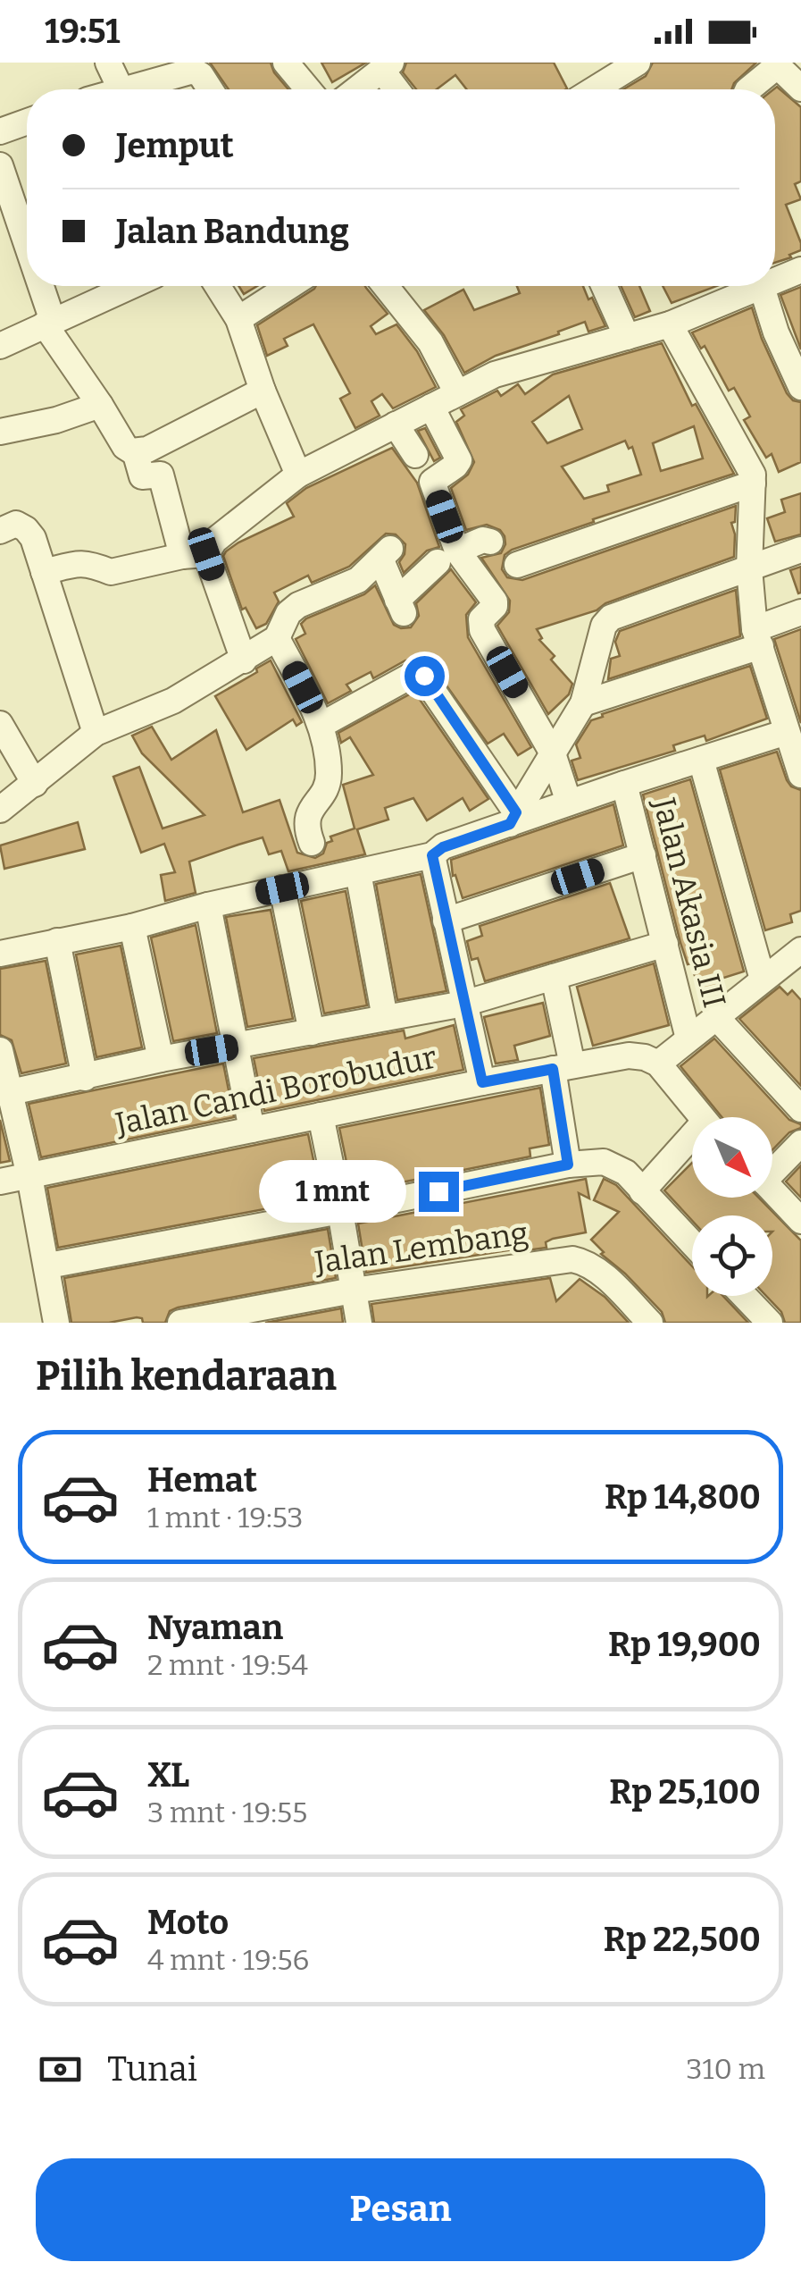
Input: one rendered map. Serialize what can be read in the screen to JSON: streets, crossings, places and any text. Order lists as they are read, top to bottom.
{
  "streets": {
    "street": ["Jalan Akasia III", "Jalan Candi Borobudur", "Jalan Lembang"]
  },
  "north": "bottom right",
  "page": {
    "status": "19:51",
    "banner": ["Jemput", "Jalan Bandung"],
    "bubble": "1 mnt",
    "heading": "Pilih kendaraan",
    "list": [
      {
        "name": "Hemat",
        "note": "1 mnt · 19:53",
        "value": "Rp 14,800"
      },
      {
        "name": "Nyaman",
        "note": "2 mnt · 19:54",
        "value": "Rp 19,900"
      },
      {
        "name": "XL",
        "note": "3 mnt · 19:55",
        "value": "Rp 25,100"
      },
      {
        "name": "Moto",
        "note": "4 mnt · 19:56",
        "value": "Rp 22,500"
      }
    ],
    "pay": ["Tunai", "310 m"],
    "buttons": "Pesan"
  }
}
